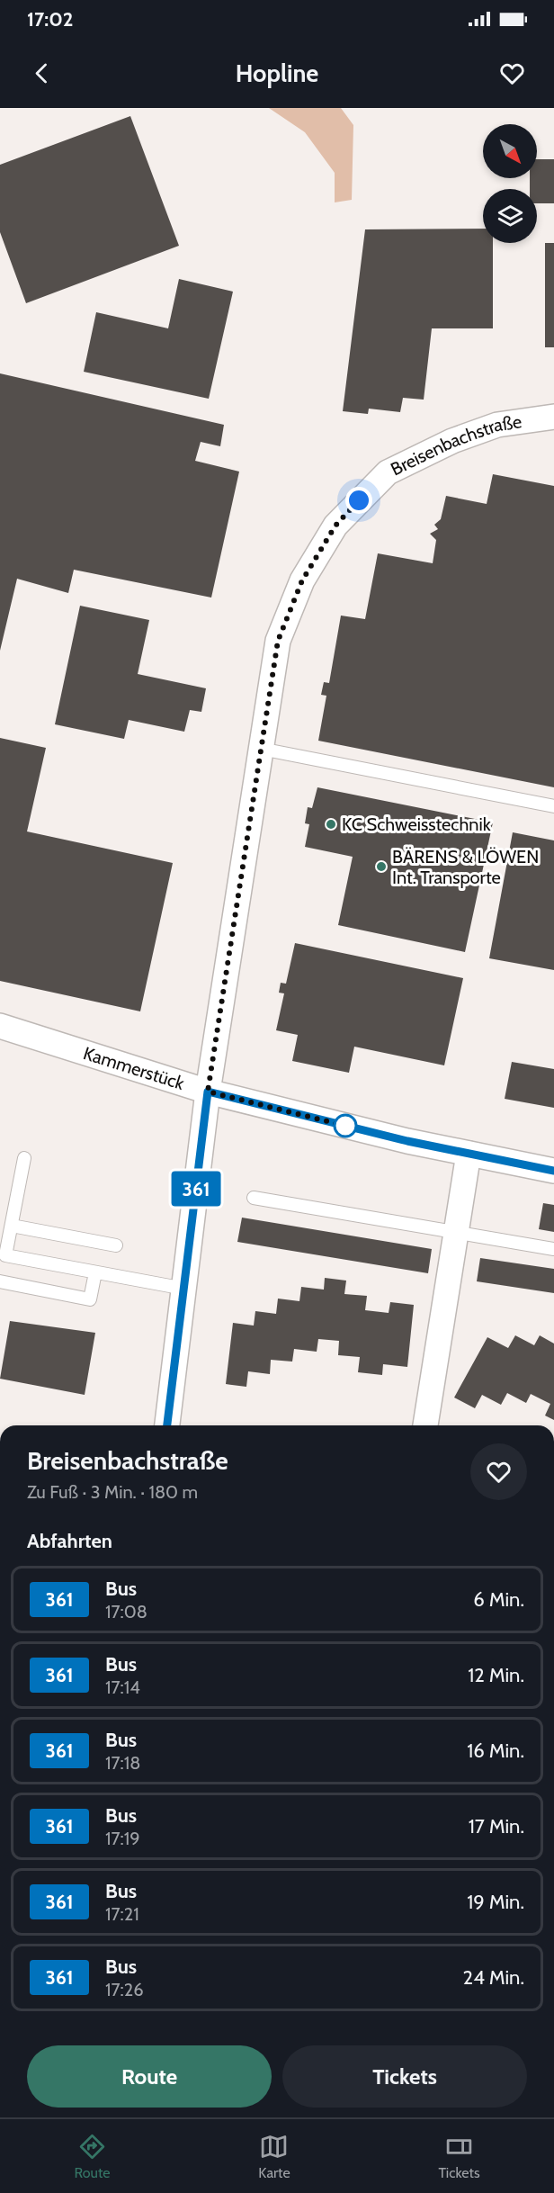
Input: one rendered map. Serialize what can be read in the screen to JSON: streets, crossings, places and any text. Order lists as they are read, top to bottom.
{
  "streets": {
    "street": ["Breisenbachstraße", "Kammerstück"]
  },
  "crossings": [
    ["Breisenbachstraße", "Kammerstück"]
  ],
  "places": ["KC Schweisstechnik", "BÄRENS & LÖWEN Int. Transporte"],
  "lines": ["bus line 361"],
  "north": "bottom right",
  "page": {
    "status": "17:02",
    "header": "Hopline",
    "on_map": "361",
    "heading": [
      ["Breisenbachstraße", "Zu Fuß · 3 Min. · 180 m"],
      "Abfahrten"
    ],
    "list": [
      {
        "mark": "361",
        "name": "Bus",
        "note": "17:08",
        "value": "6 Min."
      },
      {
        "mark": "361",
        "name": "Bus",
        "note": "17:14",
        "value": "12 Min."
      },
      {
        "mark": "361",
        "name": "Bus",
        "note": "17:18",
        "value": "16 Min."
      },
      {
        "mark": "361",
        "name": "Bus",
        "note": "17:19",
        "value": "17 Min."
      },
      {
        "mark": "361",
        "name": "Bus",
        "note": "17:21",
        "value": "19 Min."
      },
      {
        "mark": "361",
        "name": "Bus",
        "note": "17:26",
        "value": "24 Min."
      }
    ],
    "buttons": ["Route", "Tickets"],
    "tabs": ["Route", "Karte", "Tickets"]
  }
}
